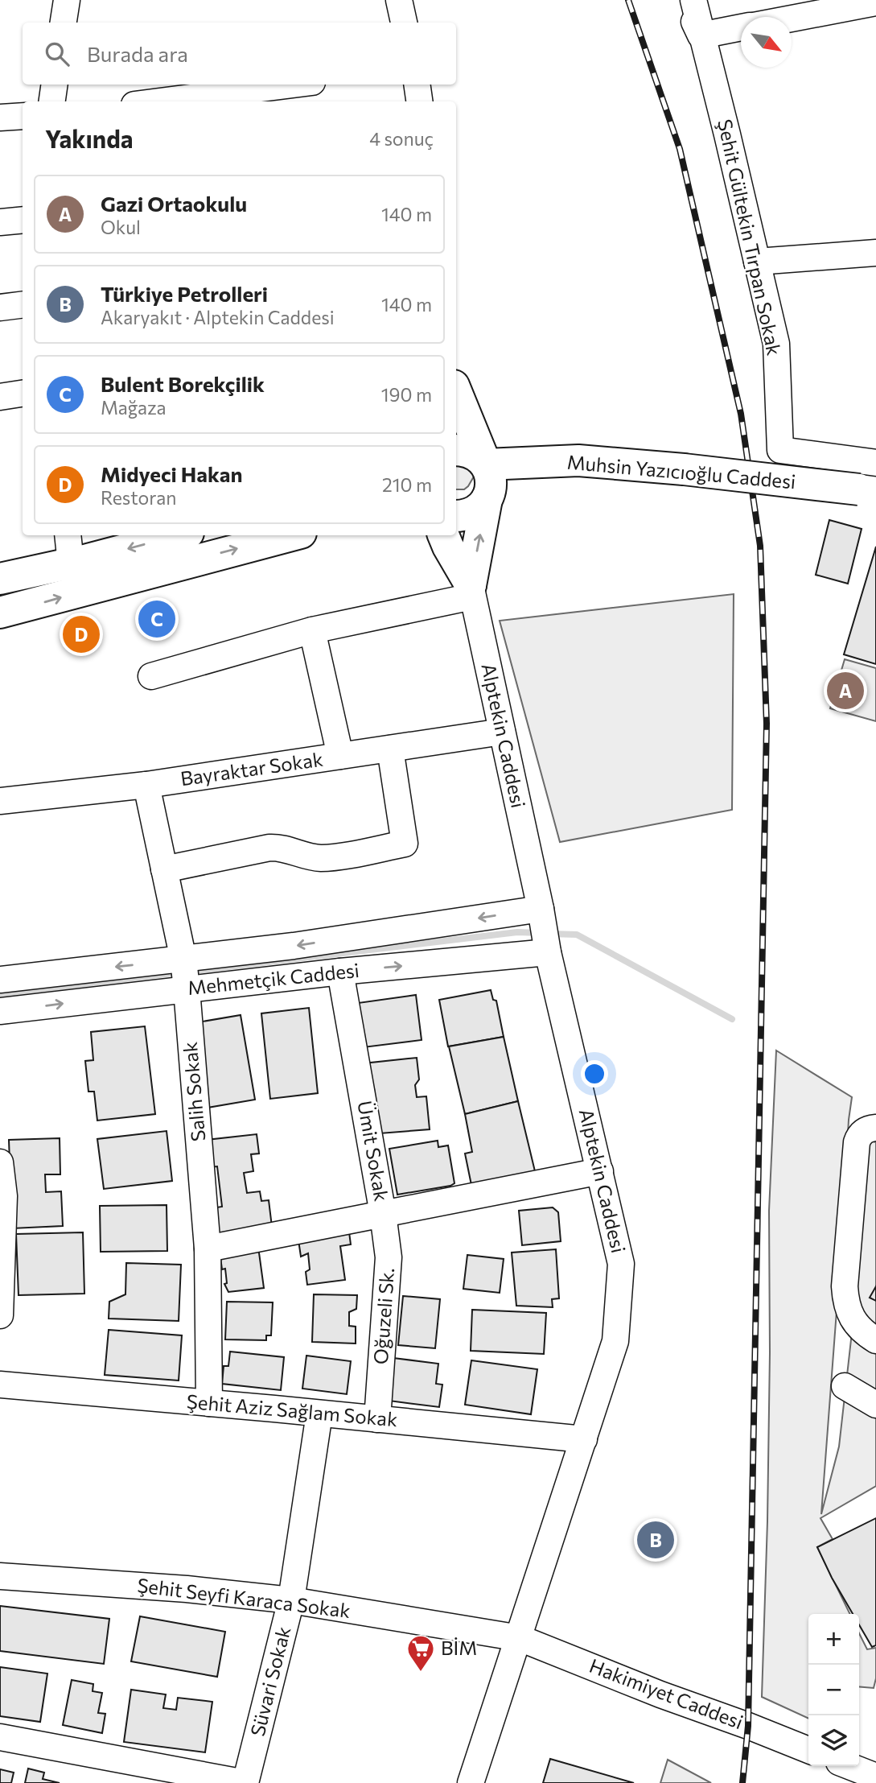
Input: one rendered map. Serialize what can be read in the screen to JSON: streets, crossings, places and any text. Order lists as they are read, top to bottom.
{
  "streets": {
    "main road": ["Muhsin Yazıcıoğlu Caddesi"],
    "street": [
      "Şehit Gültekin Tırpan Sokak",
      "Alptekin Caddesi",
      "Bayraktar Sokak",
      "Mehmetçik Caddesi",
      "Salih Sokak",
      "Ümit Sokak",
      "Oğuzeli Sk.",
      "Şehit Aziz Sağlam Sokak",
      "Şehit Seyfi Karaca Sokak",
      "Süvari Sokak",
      "Hakimiyet Caddesi"
    ]
  },
  "crossings": [
    ["Alptekin Caddesi", "Bayraktar Sokak"],
    ["Alptekin Caddesi", "Mehmetçik Caddesi"],
    ["Alptekin Caddesi", "Ümit Sokak"],
    ["Alptekin Caddesi", "Şehit Aziz Sağlam Sokak"],
    ["Alptekin Caddesi", "Şehit Seyfi Karaca Sokak"],
    ["Alptekin Caddesi", "Hakimiyet Caddesi"],
    ["Bayraktar Sokak", "Salih Sokak"],
    ["Mehmetçik Caddesi", "Salih Sokak"],
    ["Mehmetçik Caddesi", "Ümit Sokak"],
    ["Salih Sokak", "Şehit Aziz Sağlam Sokak"],
    ["Ümit Sokak", "Oğuzeli Sk."],
    ["Oğuzeli Sk.", "Şehit Aziz Sağlam Sokak"],
    ["Şehit Aziz Sağlam Sokak", "Süvari Sokak"],
    ["Şehit Seyfi Karaca Sokak", "Süvari Sokak"],
    ["Şehit Seyfi Karaca Sokak", "Hakimiyet Caddesi"]
  ],
  "places": {
    "supermarket": ["BİM"]
  },
  "north": "bottom right",
  "page": {
    "search": "Burada ara",
    "heading": ["Yakında", "4 sonuç"],
    "list": [
      {
        "mark": "A",
        "name": "Gazi Ortaokulu",
        "note": "Okul",
        "value": "140 m"
      },
      {
        "mark": "B",
        "name": "Türkiye Petrolleri",
        "note": "Akaryakıt · Alptekin Caddesi",
        "value": "140 m"
      },
      {
        "mark": "C",
        "name": "Bulent Borekçilik",
        "note": "Mağaza",
        "value": "190 m"
      },
      {
        "mark": "D",
        "name": "Midyeci Hakan",
        "note": "Restoran",
        "value": "210 m"
      }
    ],
    "pins": [
      "C",
      "D",
      "A",
      "B"
    ],
    "map_buttons": ["+", "−"]
  }
}
